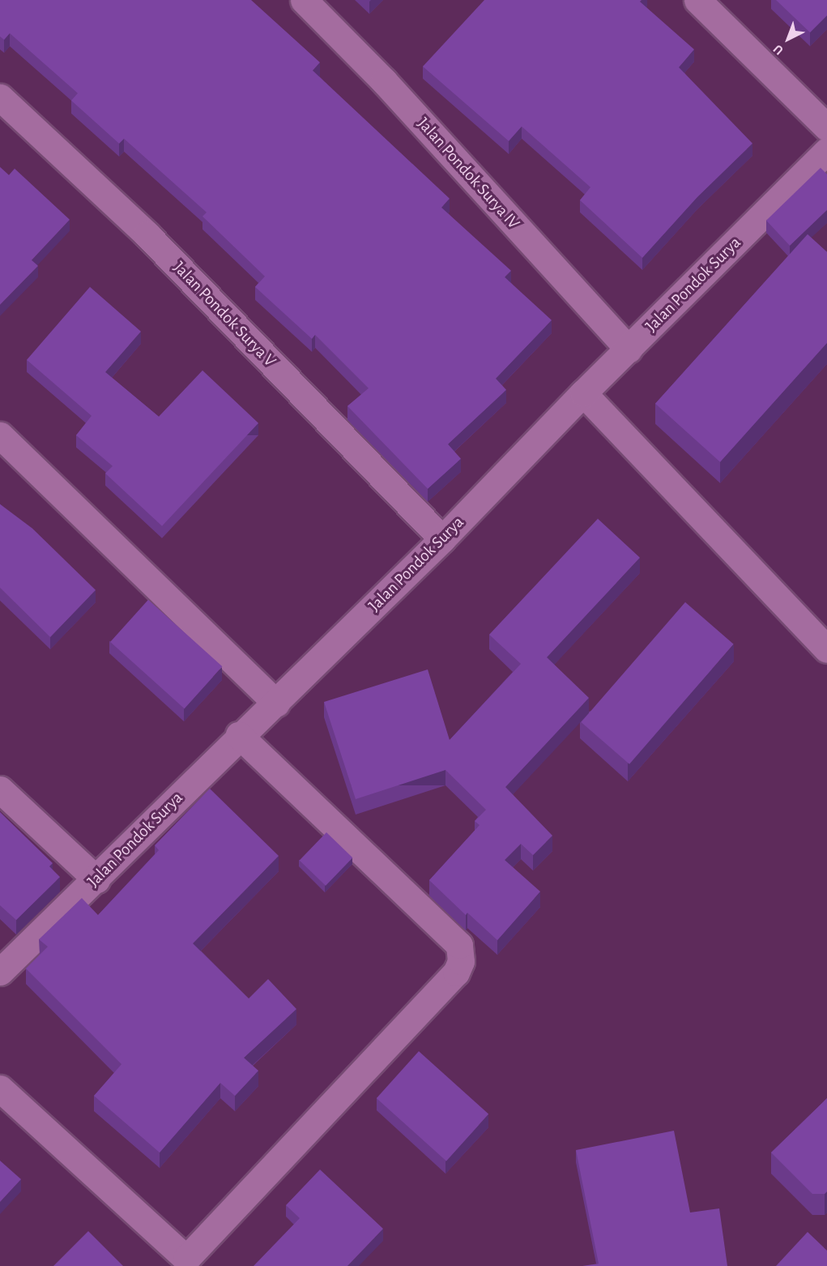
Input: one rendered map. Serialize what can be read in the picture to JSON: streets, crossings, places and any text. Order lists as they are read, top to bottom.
{
  "streets": {
    "street": ["Jalan Pondok Surya IV", "Jalan Pondok Surya", "Jalan Pondok Surya V"]
  },
  "crossings": [
    ["Jalan Pondok Surya IV", "Jalan Pondok Surya"],
    ["Jalan Pondok Surya", "Jalan Pondok Surya V"]
  ],
  "north": "bottom left"
}
